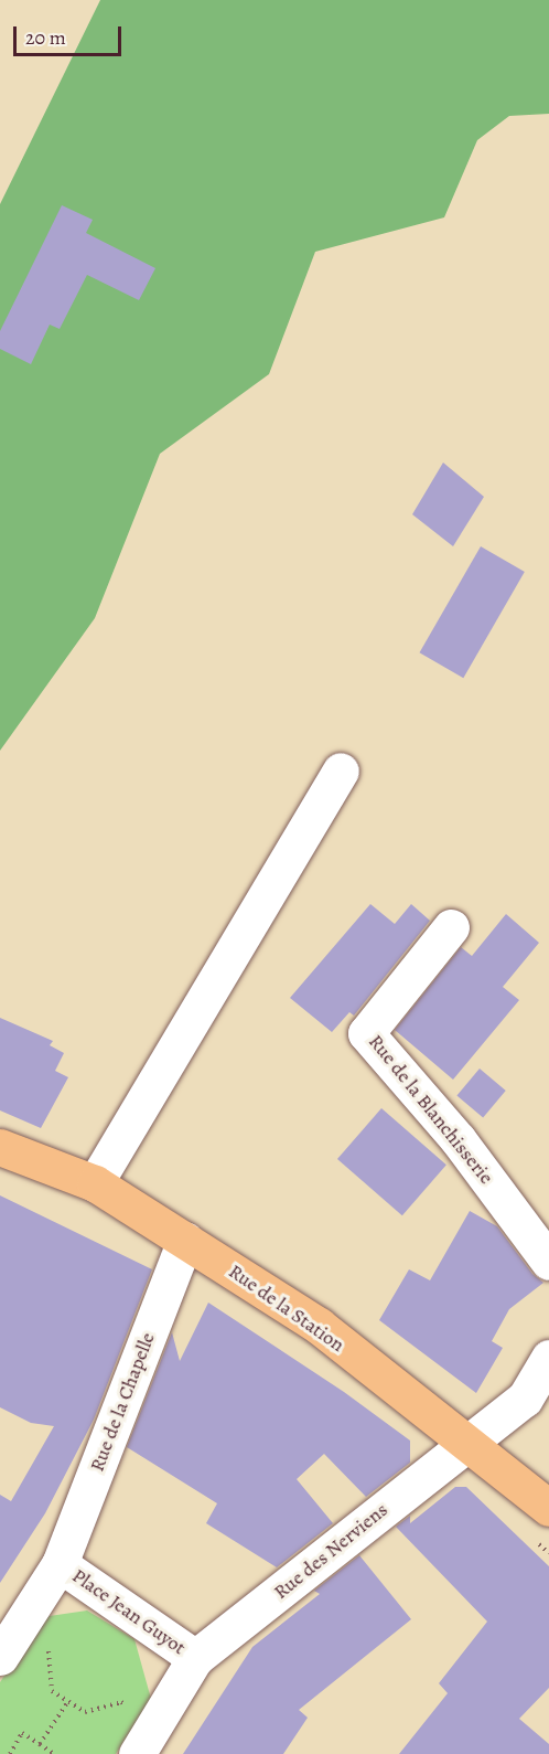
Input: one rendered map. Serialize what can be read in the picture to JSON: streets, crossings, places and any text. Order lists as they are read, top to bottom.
{
  "streets": {
    "main road": ["Rue de la Station"],
    "street": [
      "Rue de la Blanchisserie",
      "Rue de la Chapelle",
      "Rue des Nerviens",
      "Place Jean Guyot"
    ]
  },
  "crossings": [
    ["Rue de la Station", "Rue de la Chapelle"],
    ["Rue de la Station", "Rue des Nerviens"],
    ["Rue de la Chapelle", "Place Jean Guyot"],
    ["Rue des Nerviens", "Place Jean Guyot"]
  ],
  "scale_bar": "20 m"
}
